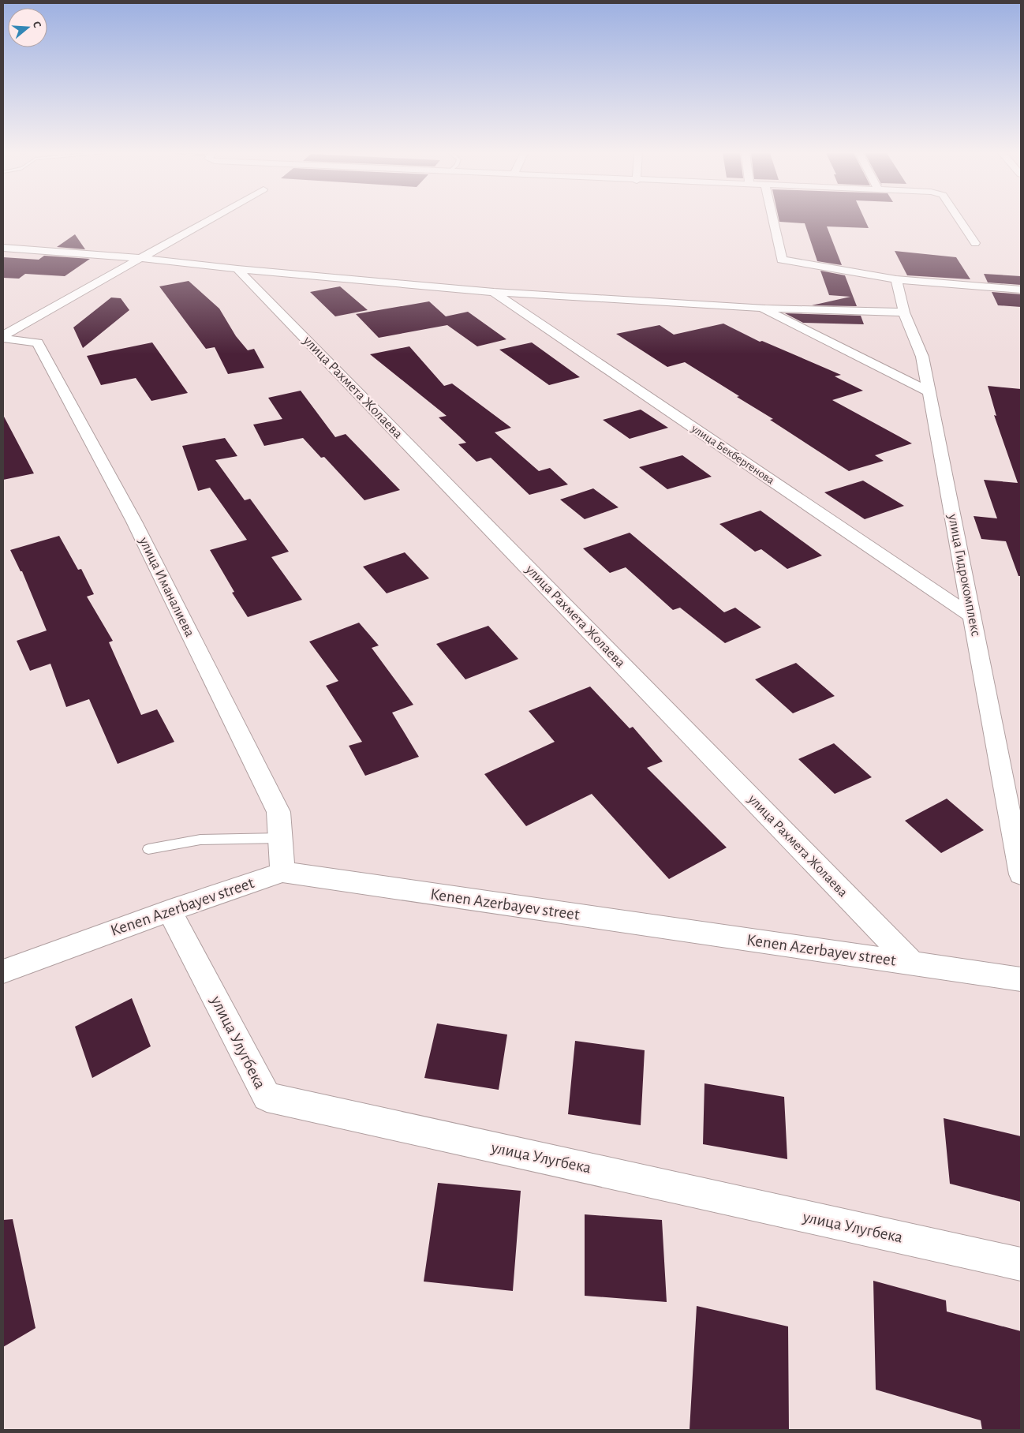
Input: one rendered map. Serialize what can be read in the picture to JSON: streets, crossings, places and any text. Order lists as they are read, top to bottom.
{
  "streets": {
    "street": [
      "улица Рахмета Жолаева",
      "улица Бекбергенова",
      "улица Гидрокомплекс",
      "улица Иманалиева",
      "Kenen Azerbayev street",
      "улица Улугбека"
    ]
  },
  "crossings": [
    ["улица Рахмета Жолаева", "Kenen Azerbayev street"],
    ["улица Бекбергенова", "улица Гидрокомплекс"],
    ["улица Иманалиева", "Kenen Azerbayev street"],
    ["Kenen Azerbayev street", "улица Улугбека"]
  ],
  "north": "right"
}
